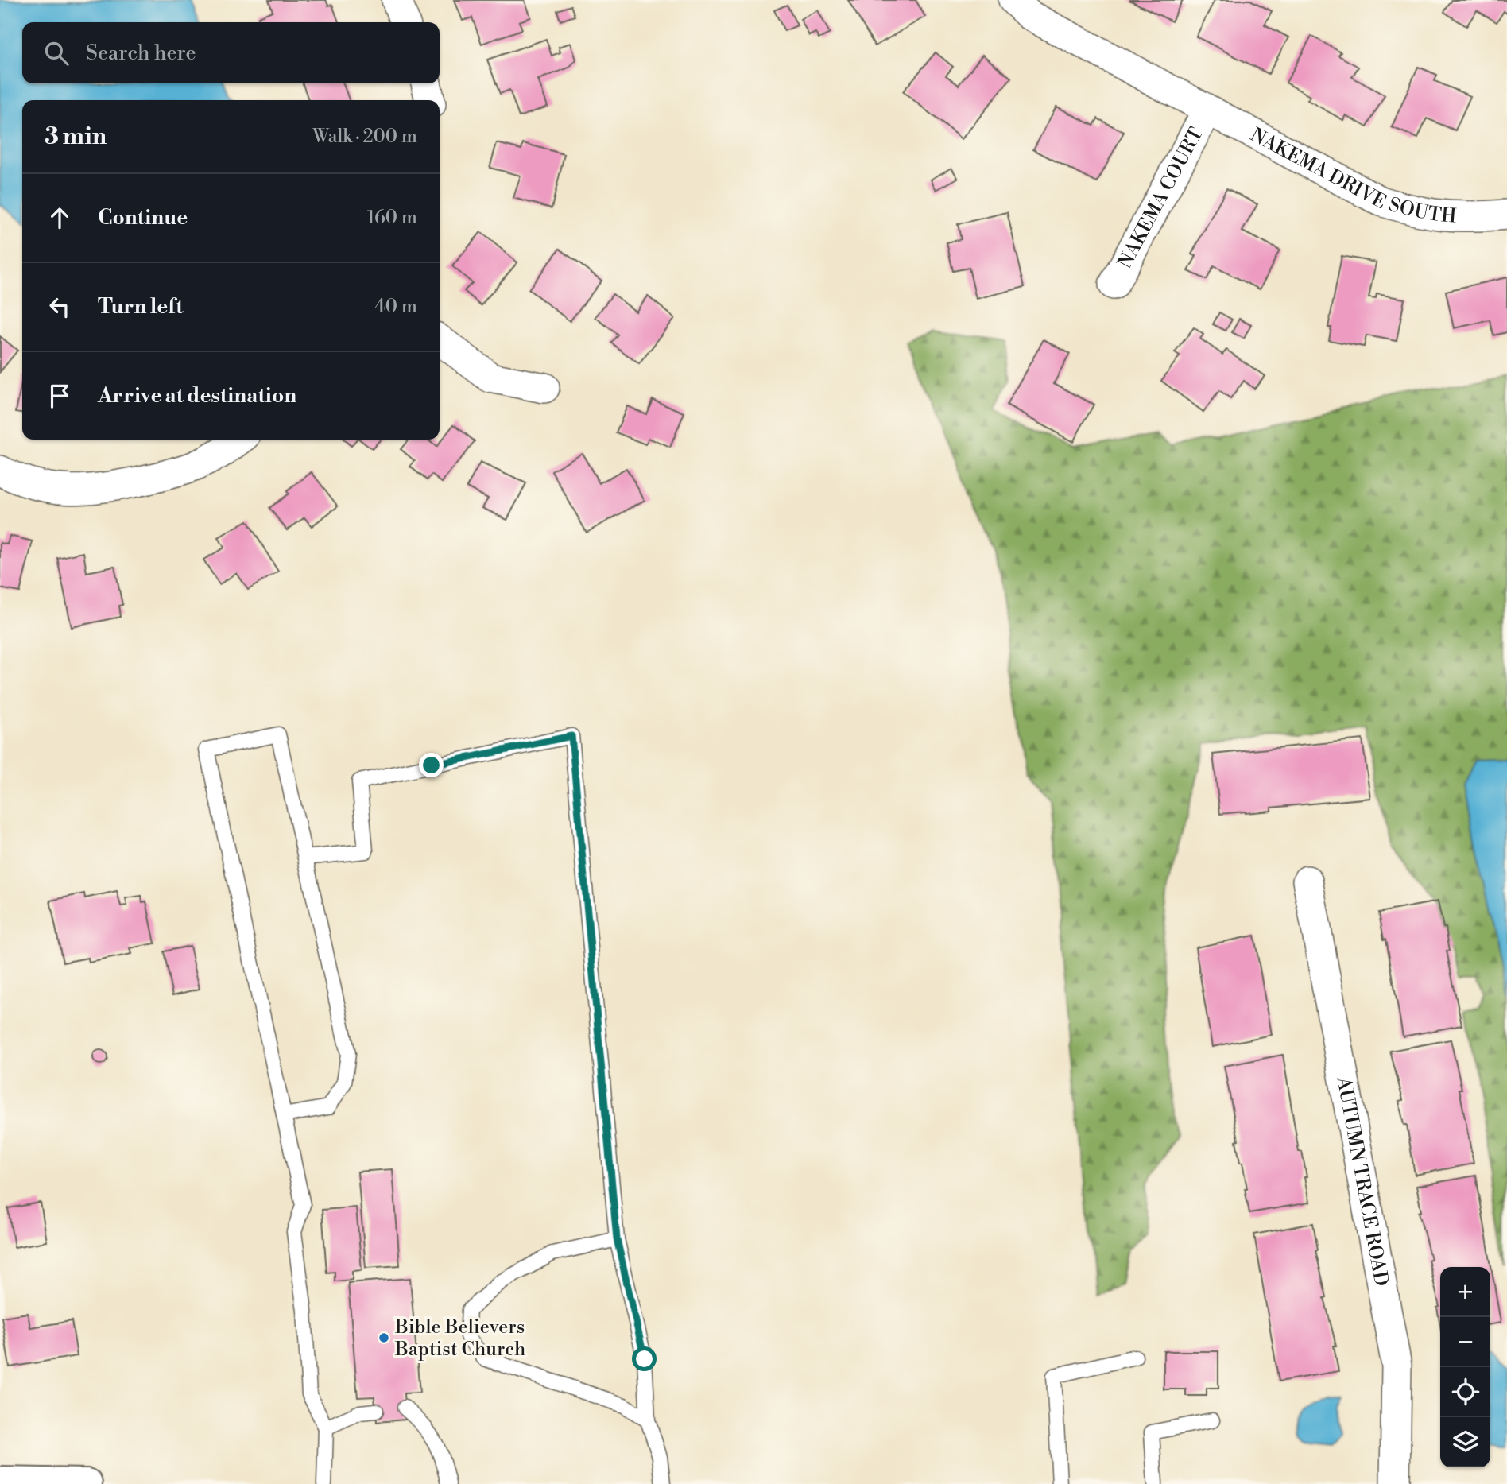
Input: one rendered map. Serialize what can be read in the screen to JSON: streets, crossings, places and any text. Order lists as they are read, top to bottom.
{
  "streets": {
    "street": ["NAKEMA DRIVE SOUTH", "NAKEMA COURT", "AUTUMN TRACE ROAD"]
  },
  "crossings": [
    ["NAKEMA DRIVE SOUTH", "NAKEMA COURT"]
  ],
  "places": ["Bible Believers Baptist Church"],
  "page": {
    "search": "Search here",
    "heading": ["3 min", "Walk · 200 m"],
    "list": [
      ["Continue", "160 m"],
      ["Turn left", "40 m"],
      "Arrive at destination"
    ],
    "map_buttons": ["+", "−"]
  }
}
